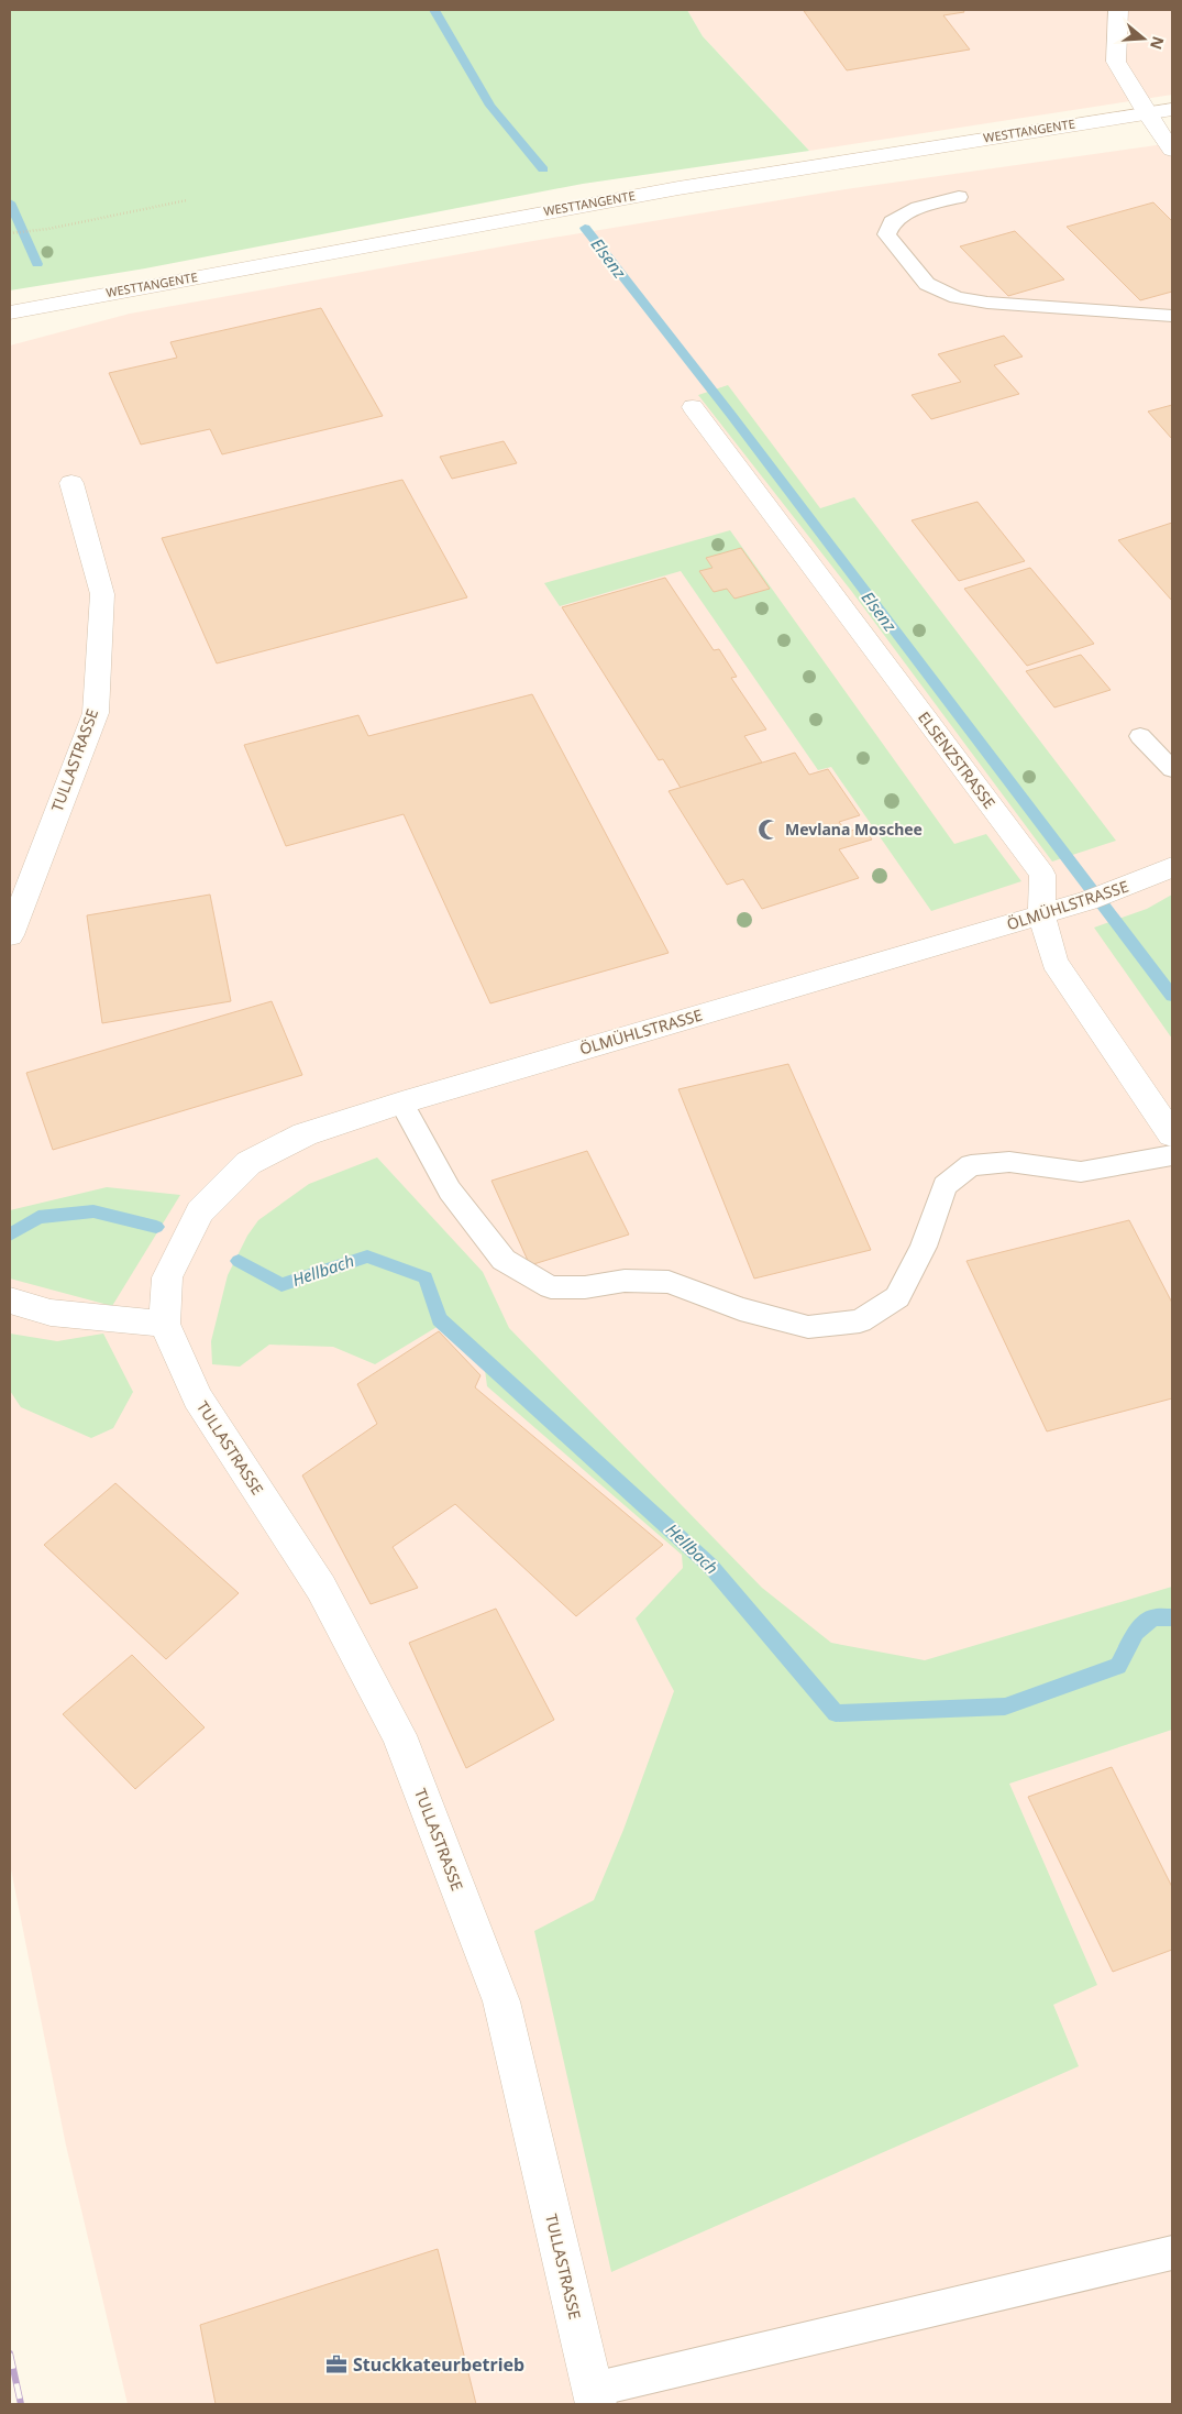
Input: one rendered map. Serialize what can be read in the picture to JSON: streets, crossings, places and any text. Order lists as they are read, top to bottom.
{
  "streets": {
    "street": [
      "WESTTANGENTE",
      "TULLASTRASSE",
      "ELSENZSTRASSE",
      "ÖLMÜHLSTRASSE"
    ]
  },
  "crossings": [
    ["TULLASTRASSE", "ÖLMÜHLSTRASSE"],
    ["ELSENZSTRASSE", "ÖLMÜHLSTRASSE"]
  ],
  "water": ["Elsenz", "Hellbach"],
  "places": {
    "mosque": ["Mevlana Moschee"],
    "office": ["Stuckkateurbetrieb"]
  },
  "north": "right"
}
